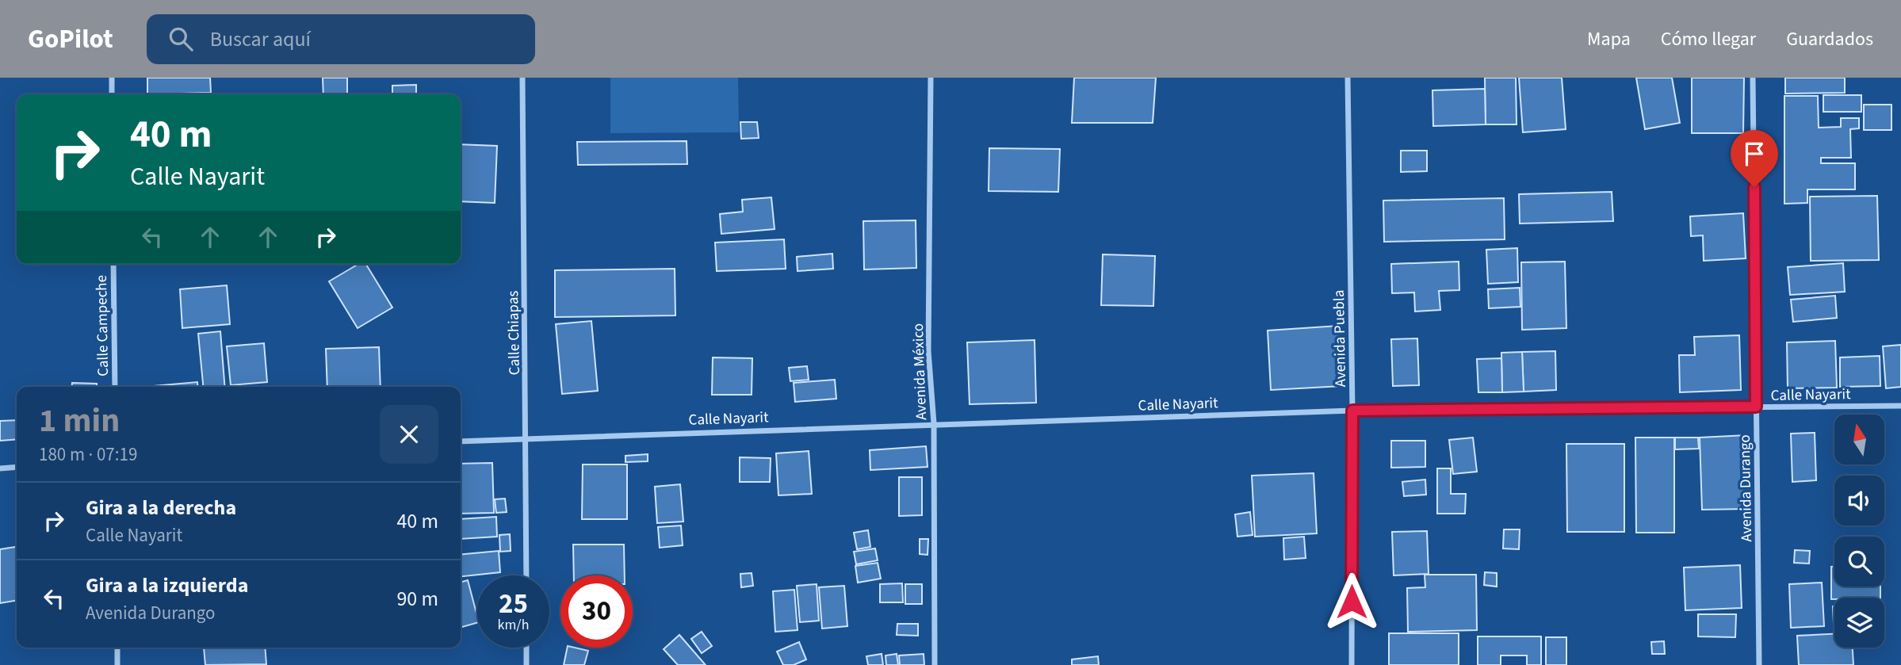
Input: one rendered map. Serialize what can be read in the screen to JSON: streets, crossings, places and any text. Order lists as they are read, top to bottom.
{
  "streets": {
    "street": [
      "Calle Campeche",
      "Calle Chiapas",
      "Avenida Puebla",
      "Avenida México",
      "Calle Nayarit",
      "Avenida Durango"
    ]
  },
  "crossings": [
    ["Calle Chiapas", "Calle Nayarit"],
    ["Avenida Puebla", "Calle Nayarit"],
    ["Avenida México", "Calle Nayarit"],
    ["Calle Nayarit", "Avenida Durango"]
  ],
  "north": "top",
  "page": {
    "header": "GoPilot",
    "search": "Buscar aquí",
    "nav": ["Mapa", "Cómo llegar", "Guardados"],
    "turn": ["40 m", "Calle Nayarit"],
    "heading": ["1 min", "180 m · 07:19"],
    "list": [
      {
        "name": "Gira a la derecha",
        "note": "Calle Nayarit",
        "value": "40 m"
      },
      {
        "name": "Gira a la izquierda",
        "note": "Avenida Durango",
        "value": "90 m"
      }
    ],
    "speed": "25 km/h",
    "limit": "30"
  }
}
